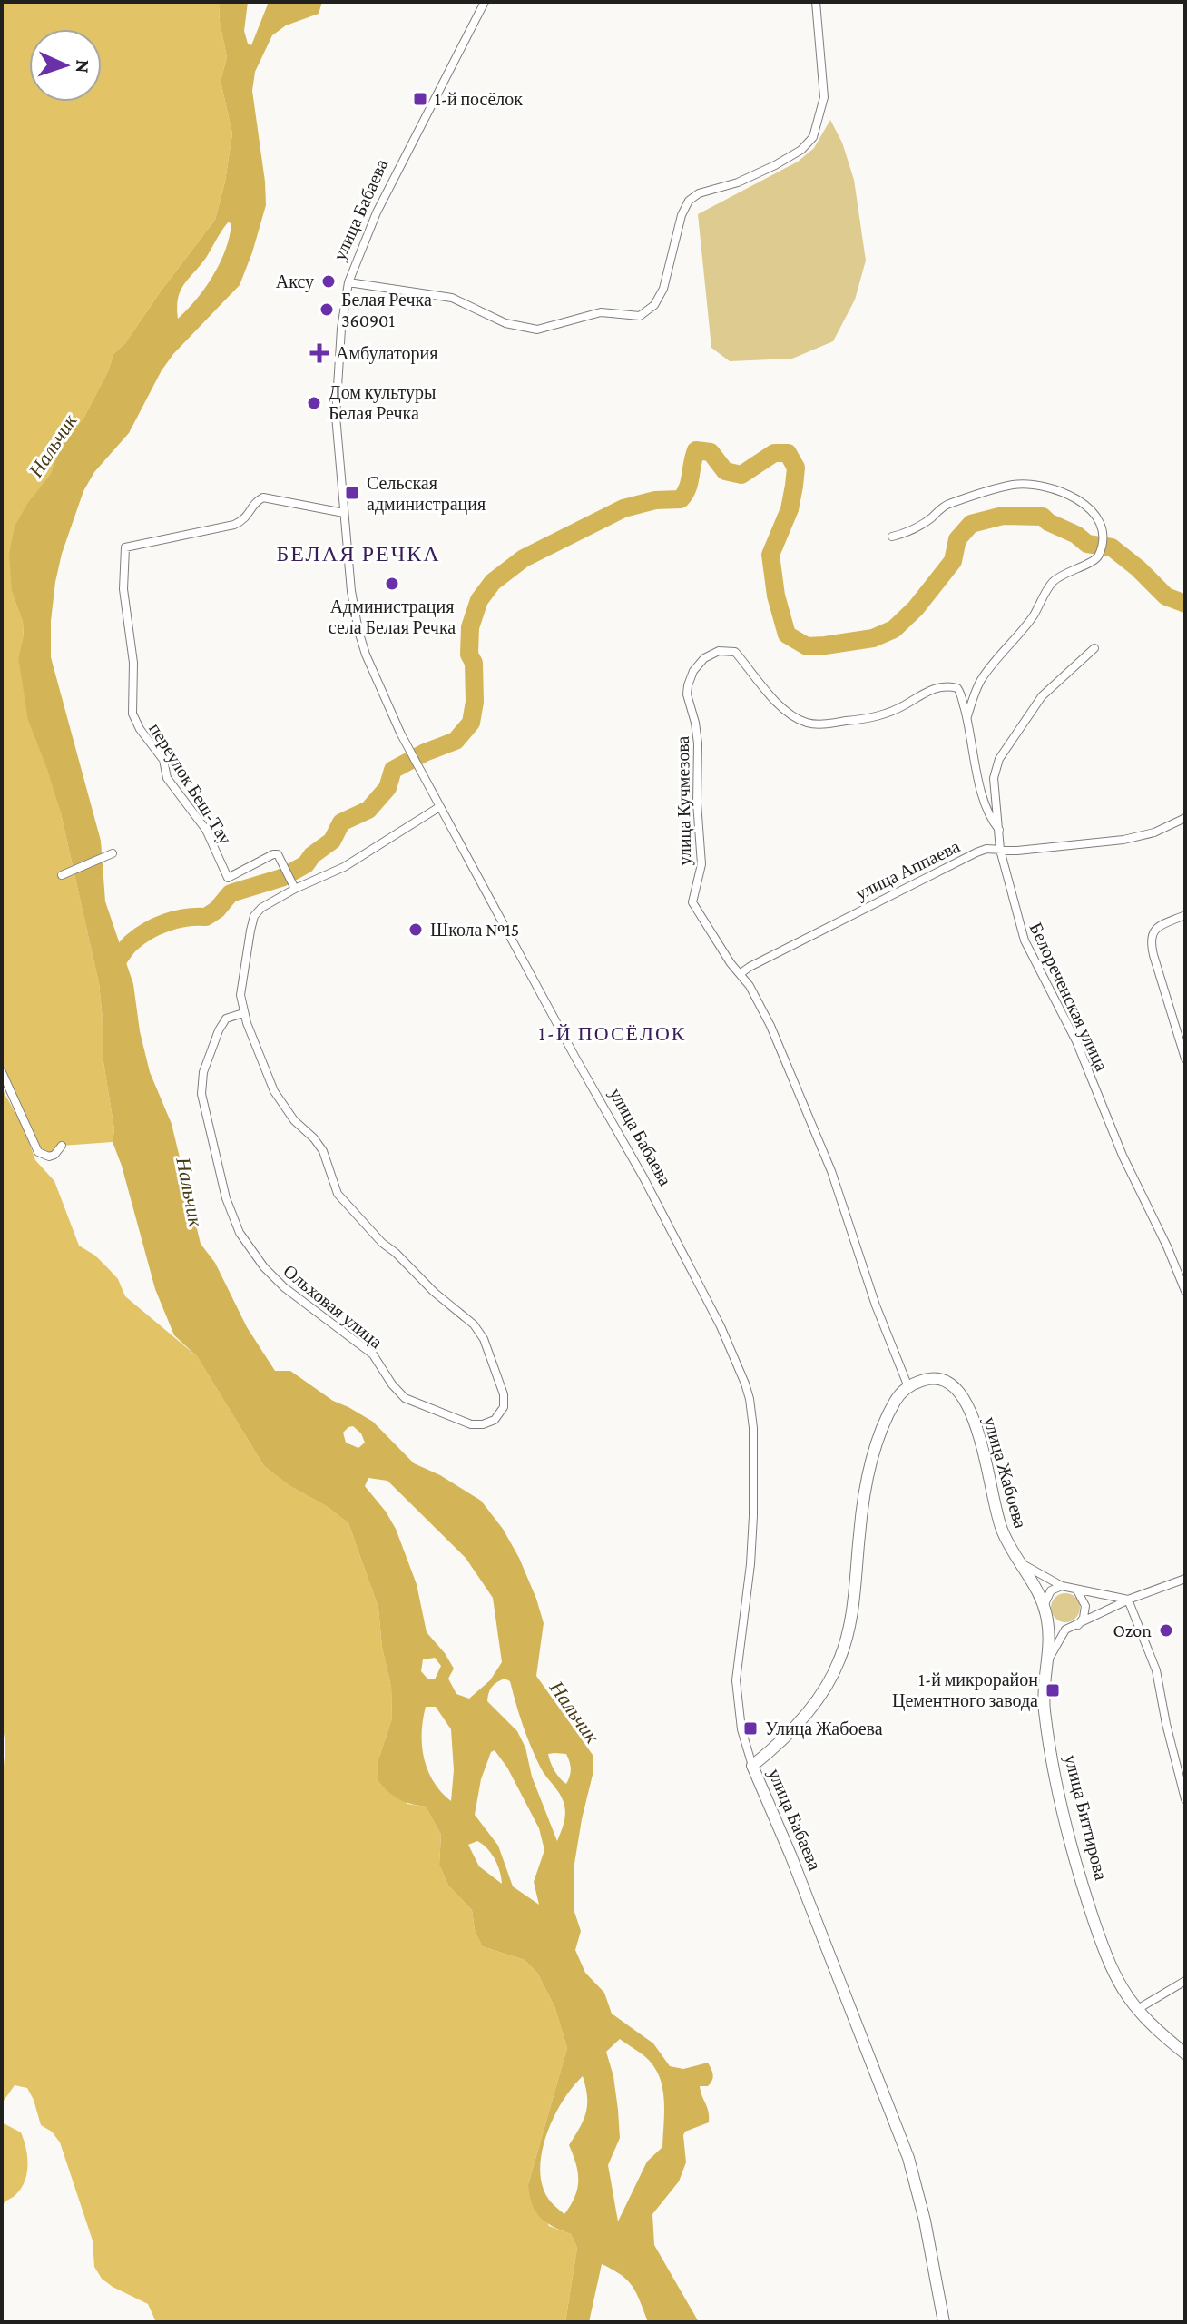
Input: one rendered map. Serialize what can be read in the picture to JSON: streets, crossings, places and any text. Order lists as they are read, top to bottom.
{
  "streets": {
    "street": [
      "улица Бабаева",
      "переулок Беш-Тау",
      "улица Кучмезова",
      "улица Аппаева",
      "Белореченская улица",
      "Ольховая улица",
      "улица Жабоева",
      "улица Биттирова"
    ]
  },
  "crossings": [
    ["улица Бабаева", "переулок Беш-Тау"],
    ["улица Бабаева", "Ольховая улица"],
    ["переулок Беш-Тау", "Ольховая улица"],
    ["улица Кучмезова", "улица Аппаева"],
    ["улица Кучмезова", "Белореченская улица"],
    ["улица Кучмезова", "улица Жабоева"],
    ["улица Аппаева", "Белореченская улица"],
    ["улица Жабоева", "улица Биттирова"]
  ],
  "districts": ["БЕЛАЯ РЕЧКА", "1-Й ПОСЁЛОК"],
  "water": ["Нальчик"],
  "places": {
    "transit": [
      "1-й посёлок",
      "Сельская администрация",
      "1-й микрорайон Цементного завода",
      "Улица Жабоева"
    ],
    "other": [
      "Аксу",
      "Белая Речка 360901",
      "Дом культуры Белая Речка",
      "Администрация села Белая Речка",
      "Школа №15",
      "Ozon"
    ],
    "health": ["Амбулатория"]
  },
  "north": "right"
}
